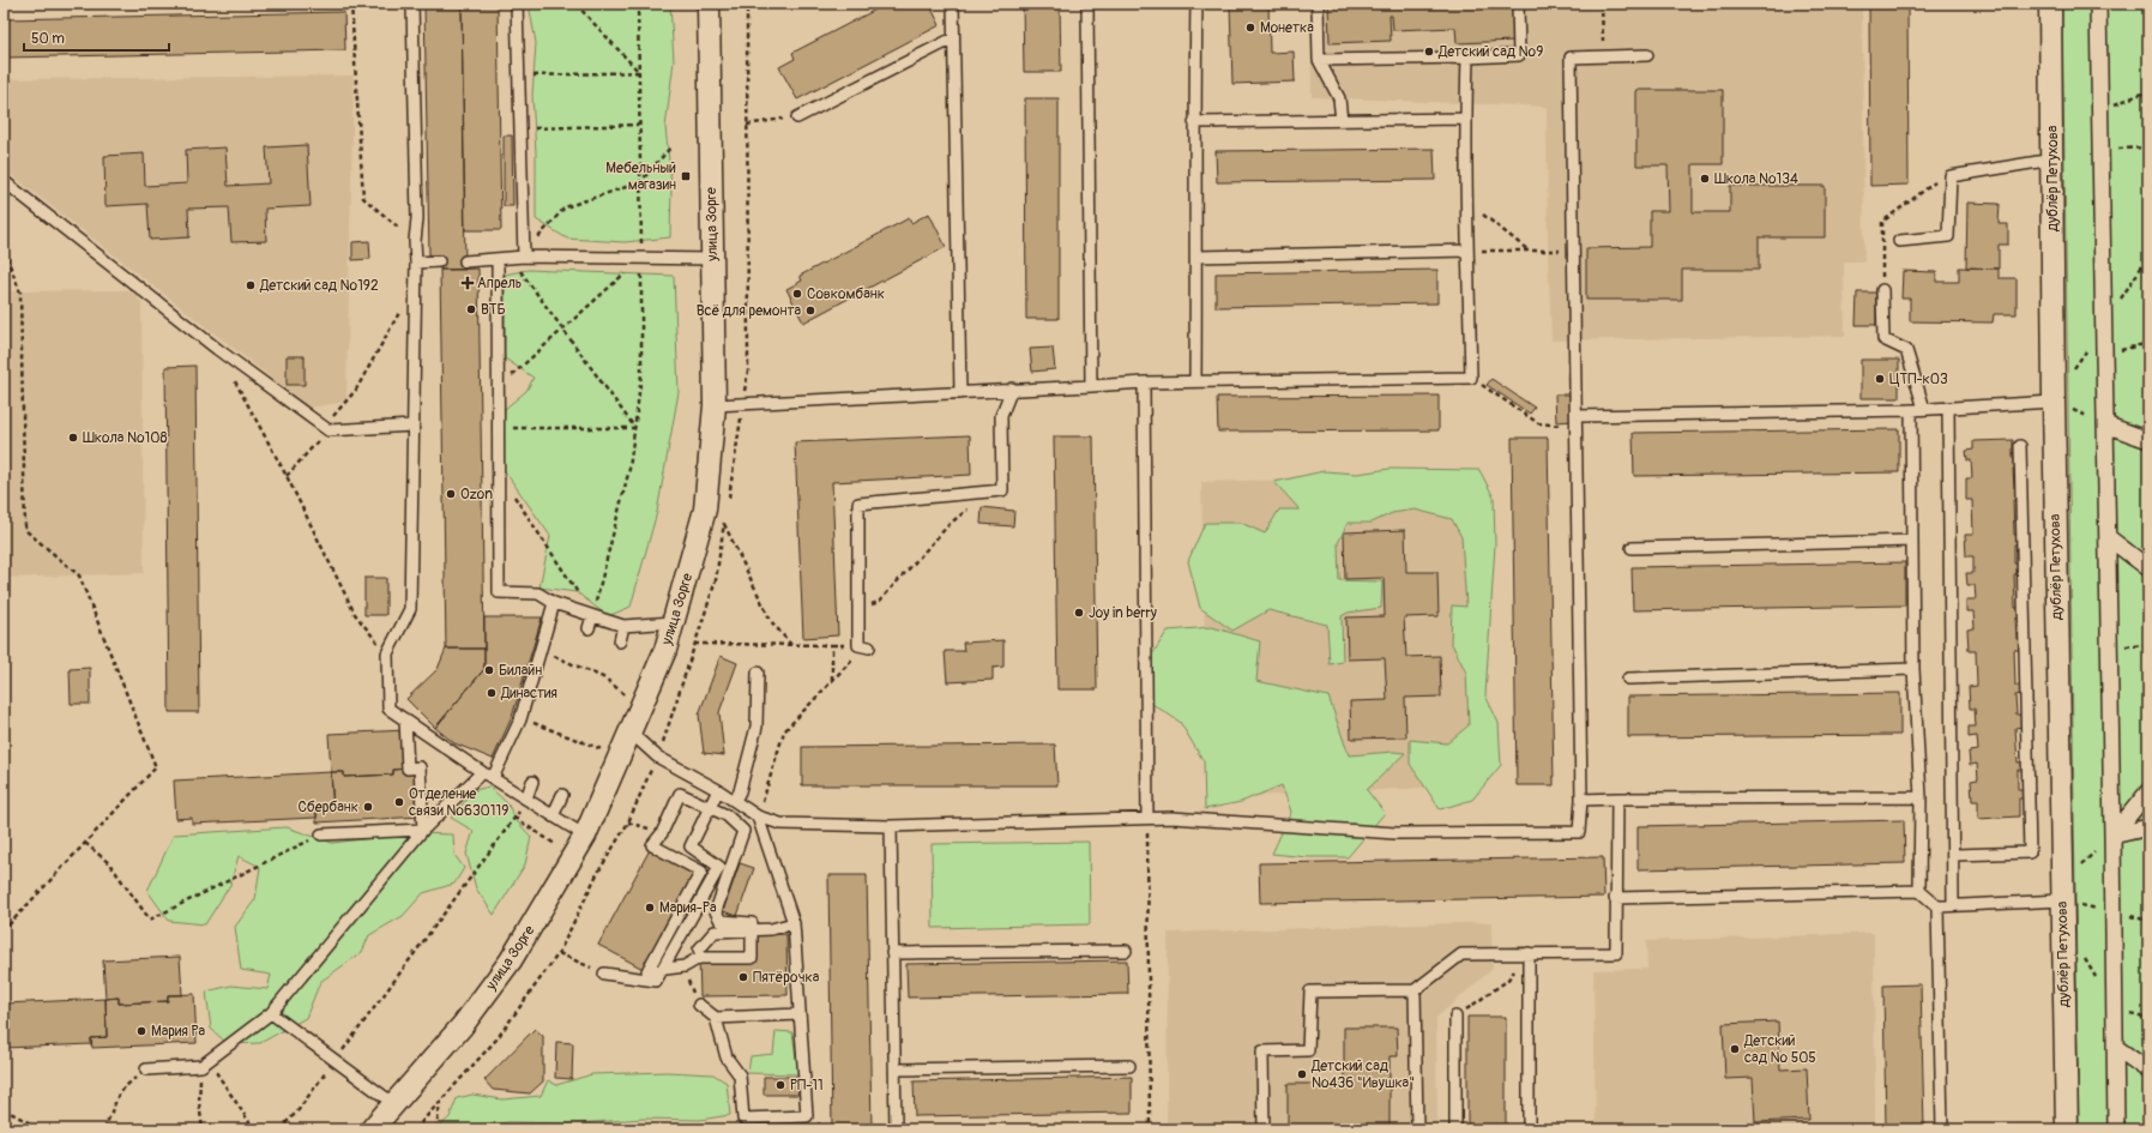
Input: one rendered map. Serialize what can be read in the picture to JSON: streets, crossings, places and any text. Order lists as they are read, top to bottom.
{
  "streets": {
    "street": ["дублёр Петухова", "улица Зорге"]
  },
  "places": {
    "other": [
      "Монетка",
      "Детский сад №9",
      "Школа №134",
      "Детский сад №192",
      "Совкомбанк",
      "ВТБ",
      "Всё для ремонта",
      "ЦТП-к03",
      "Школа №108",
      "Ozon",
      "Joy in berry",
      "Билайн",
      "Династия",
      "Отделение связи №630119",
      "Сбербанк",
      "Мария-Ра",
      "Пятёрочка",
      "Мария Ра",
      "Детский сад № 505",
      "Детский сад №436 \"Ивушка\"",
      "РП-11"
    ],
    "transit": ["Мебельный магазин"],
    "health": ["Апрель"]
  },
  "scale_bar": "50 m"
}
